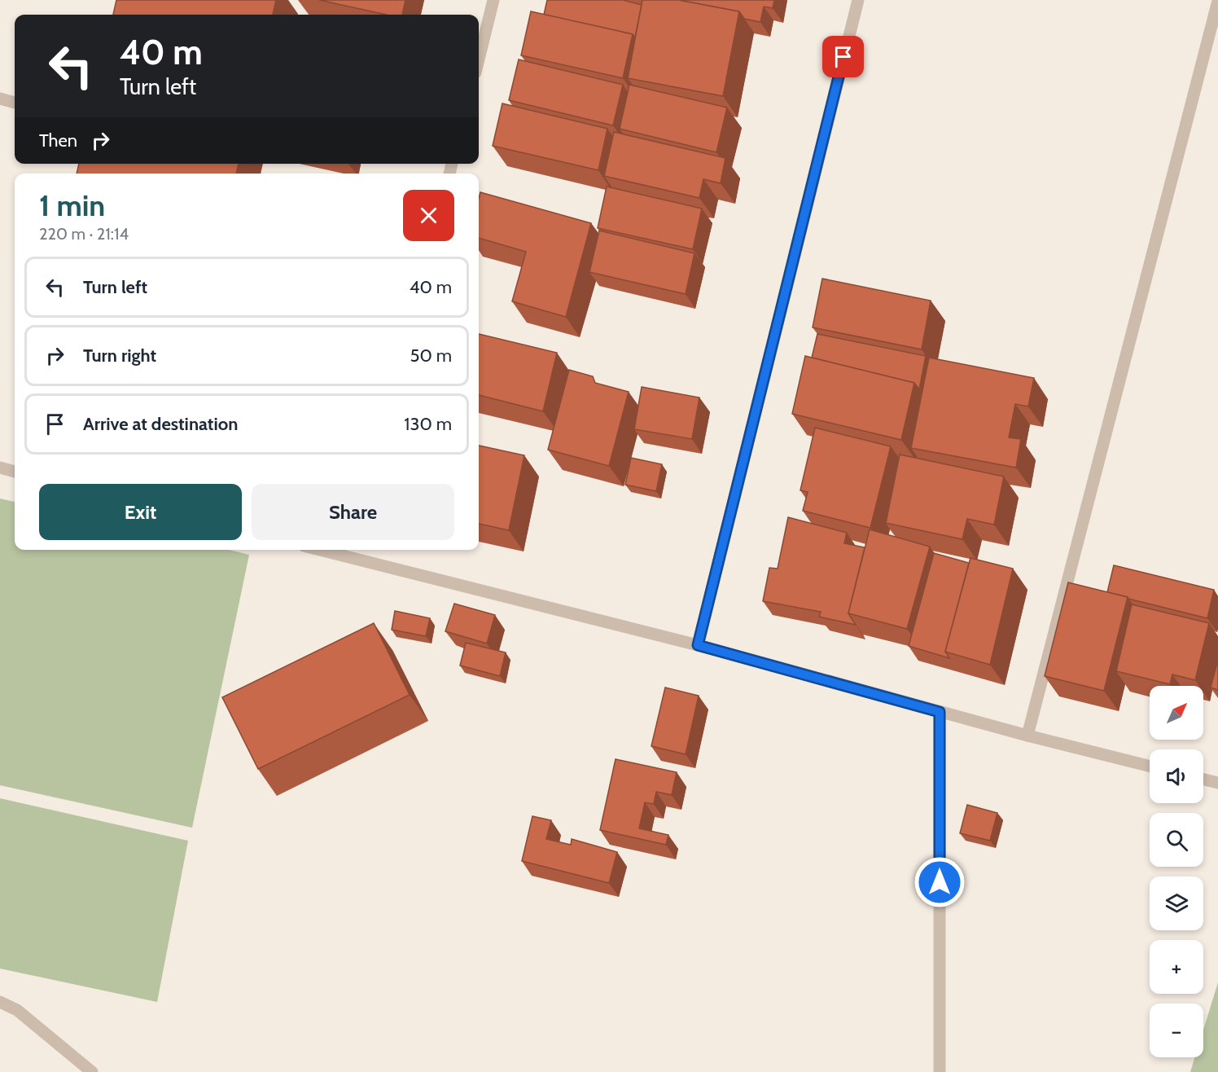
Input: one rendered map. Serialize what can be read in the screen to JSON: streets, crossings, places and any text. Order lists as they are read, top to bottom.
{
  "north": "top right",
  "page": {
    "turn": ["40 m", "Turn left"],
    "then": "Then",
    "heading": ["1 min", "220 m · 21:14"],
    "list": [
      {
        "name": "Turn left",
        "value": "40 m"
      },
      {
        "name": "Turn right",
        "value": "50 m"
      },
      {
        "name": "Arrive at destination",
        "value": "130 m"
      }
    ],
    "buttons": ["Exit", "Share"],
    "map_buttons": ["+", "−"]
  }
}
